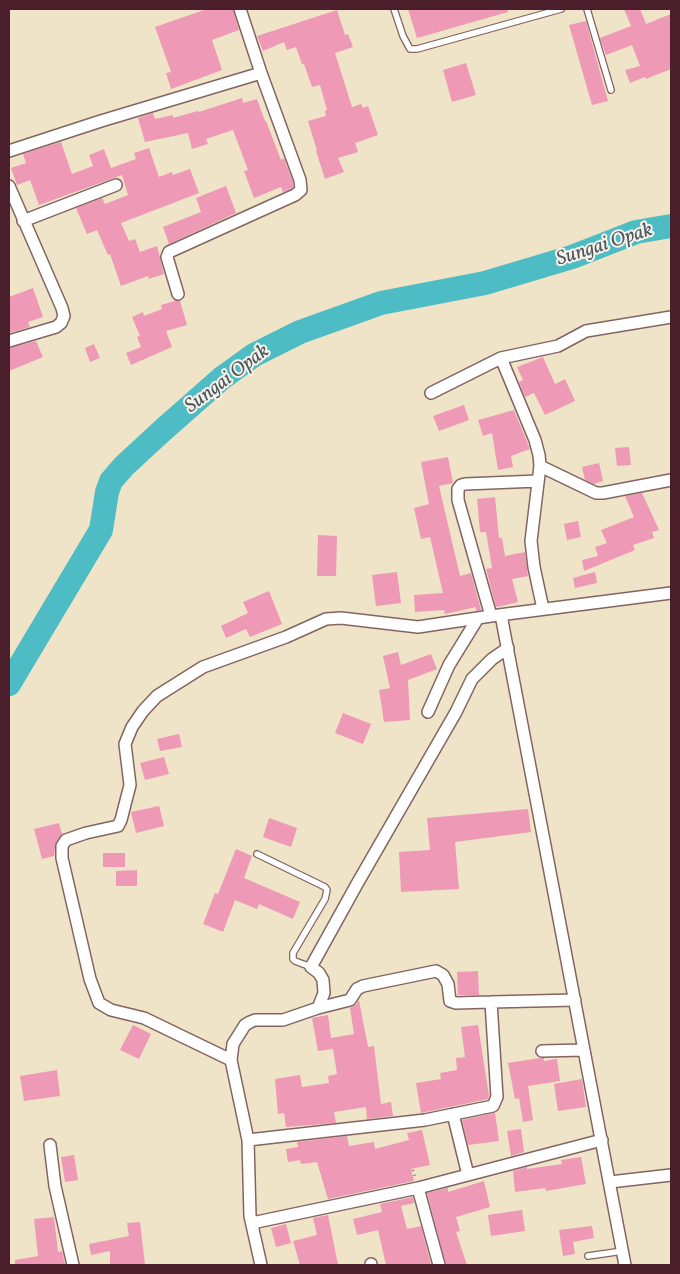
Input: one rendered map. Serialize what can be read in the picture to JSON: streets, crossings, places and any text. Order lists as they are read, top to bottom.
{
  "water": ["Sungai Opak"]
}
